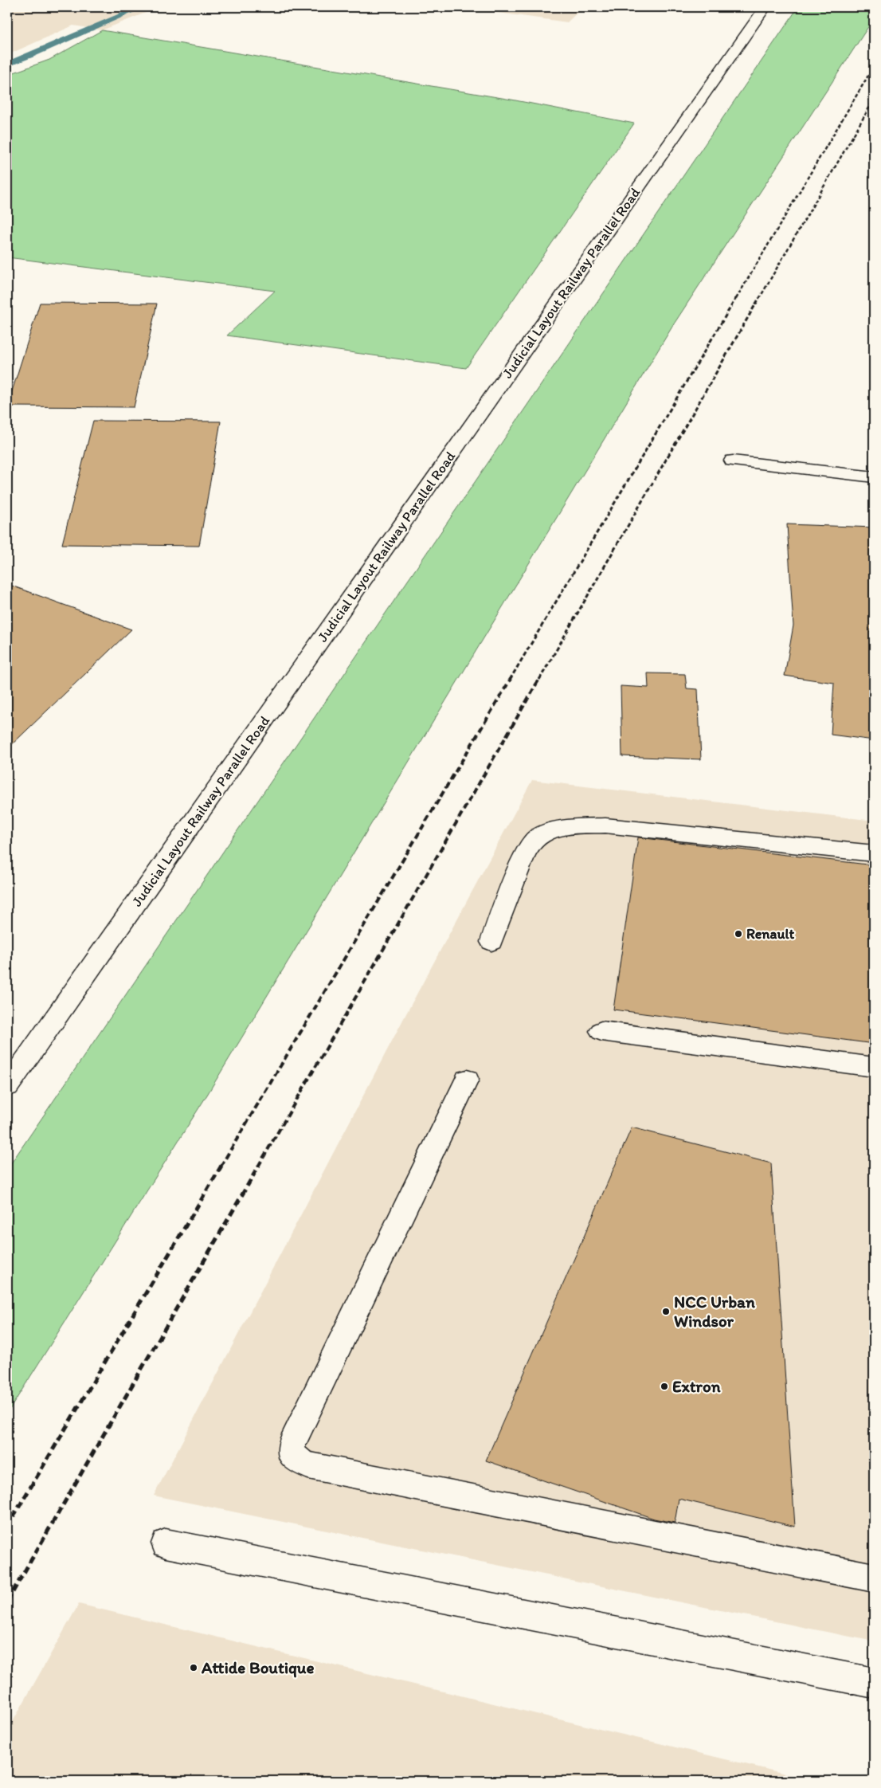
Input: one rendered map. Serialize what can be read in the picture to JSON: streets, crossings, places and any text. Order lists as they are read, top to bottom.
{
  "streets": {
    "street": ["Judicial Layout Railway Parallel Road"]
  },
  "places": [
    "Renault",
    "NCC Urban Windsor",
    "Extron",
    "Attide Boutique"
  ]
}
